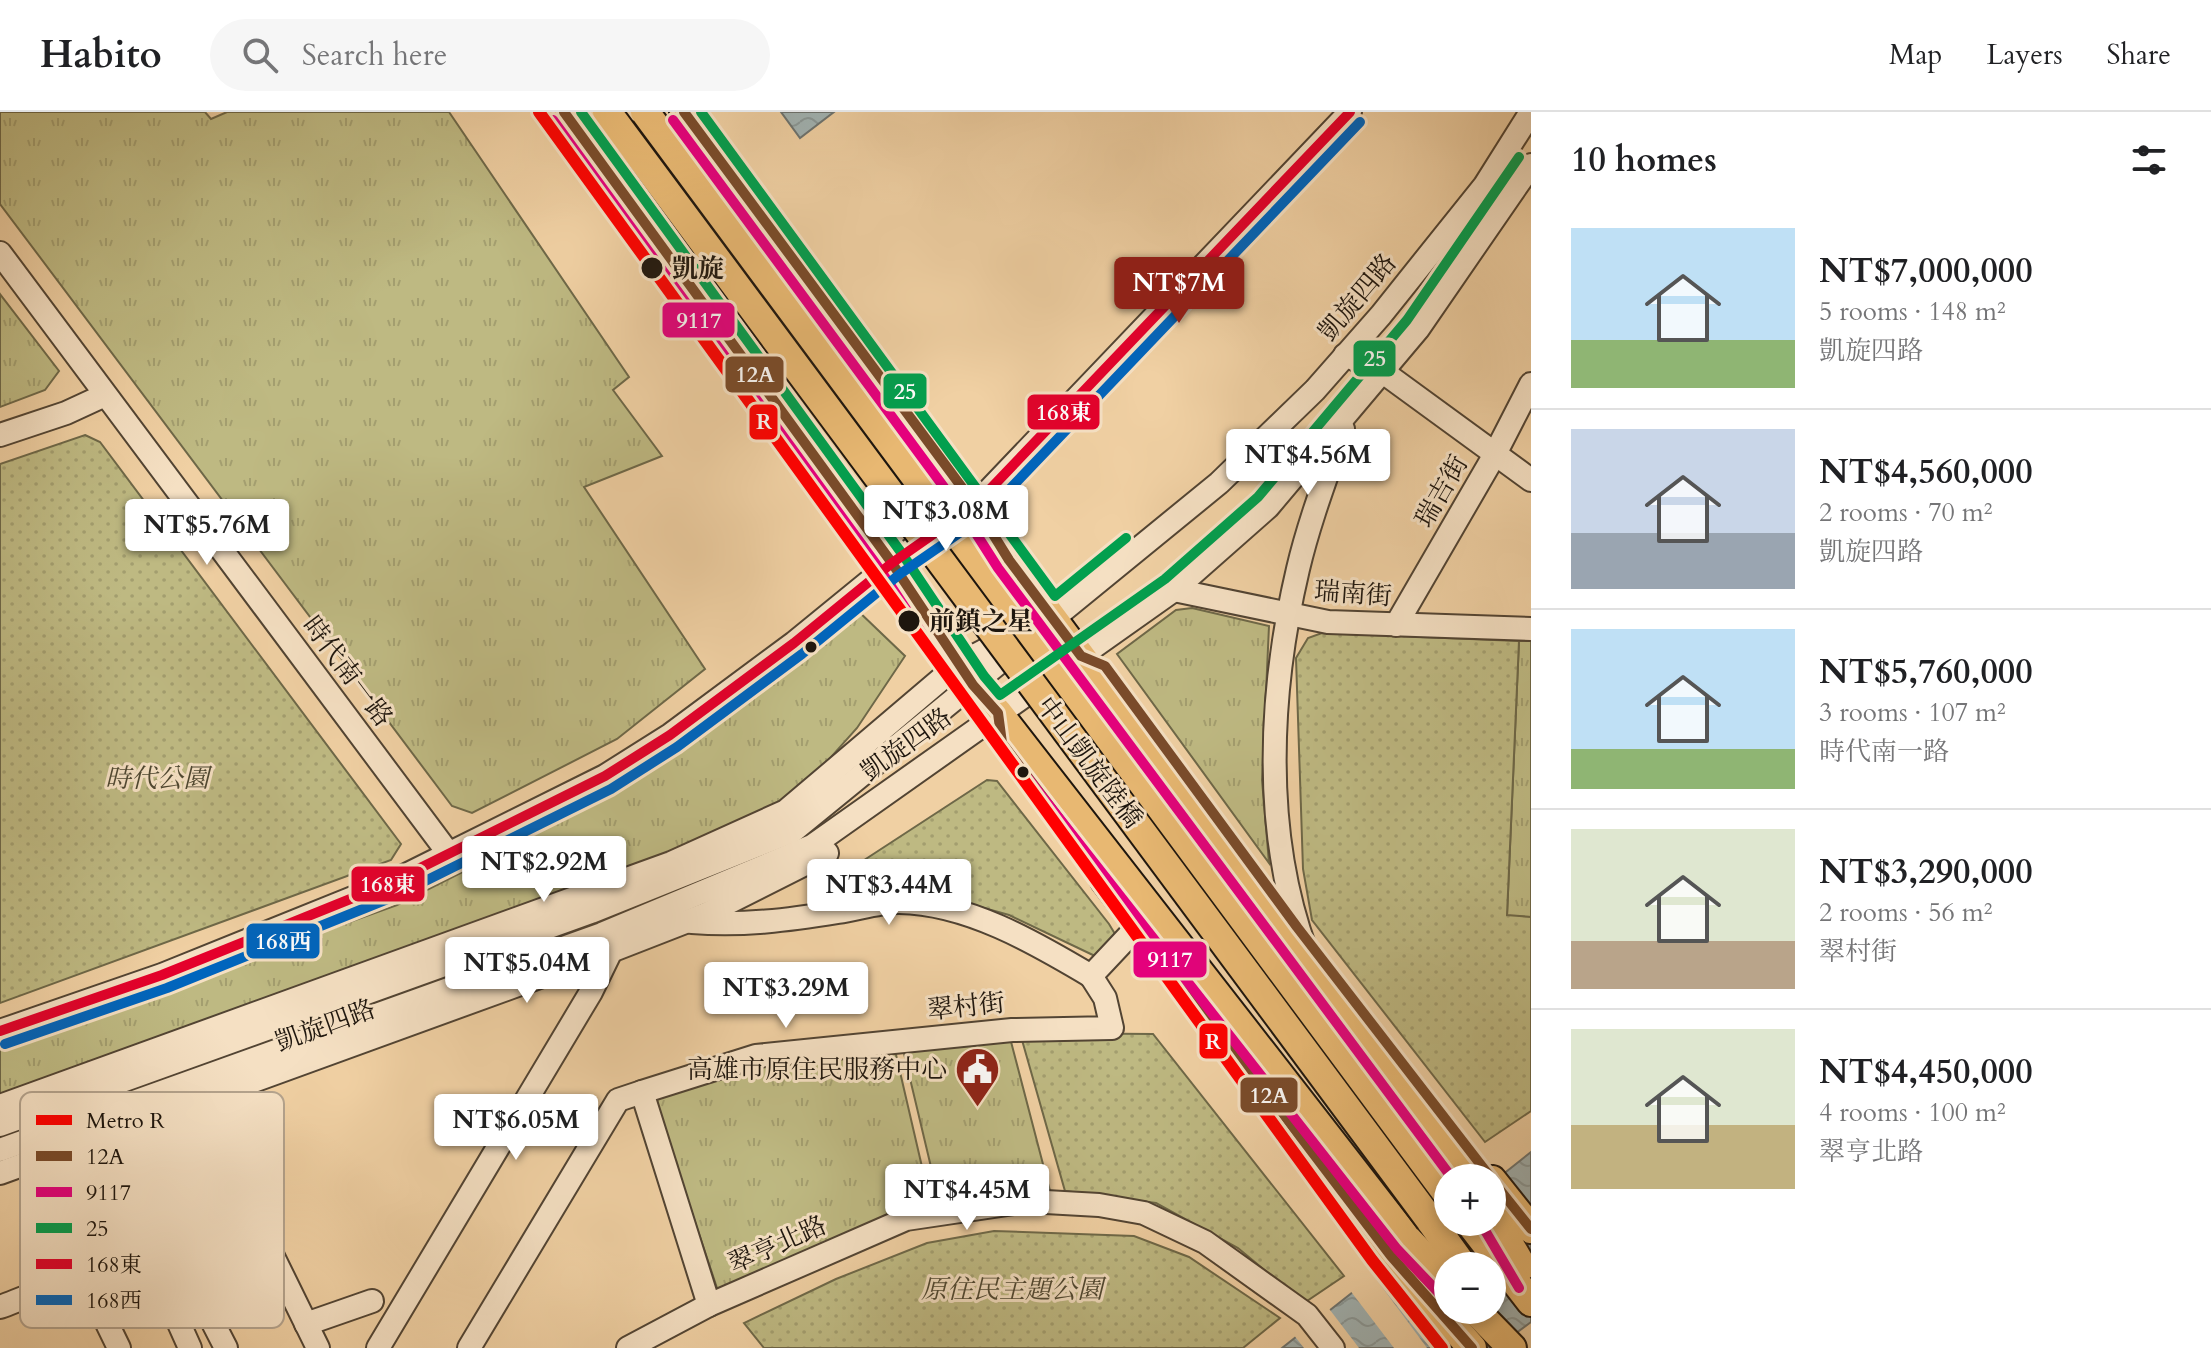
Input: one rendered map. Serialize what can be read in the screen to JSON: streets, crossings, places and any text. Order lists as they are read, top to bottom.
{
  "streets": {
    "main road": ["中山凱旋陸橋"],
    "street": [
      "凱旋四路",
      "瑞吉街",
      "瑞南街",
      "時代南一路",
      "翠村街",
      "翠亨北路"
    ]
  },
  "crossings": [
    ["凱旋四路", "瑞南街"],
    ["瑞吉街", "瑞南街"]
  ],
  "parks": ["時代公園", "原住民主題公園"],
  "places": {
    "other": ["凱旋", "前鎮之星"],
    "public building": ["高雄市原住民服務中心"]
  },
  "lines": [
    "metro line R",
    "transit line 12A",
    "transit line 25",
    "transit line 168東",
    "transit line 9117",
    "transit line 168西"
  ],
  "legend": [
    "Metro R",
    "12A",
    "9117",
    "25",
    "168東",
    "168西"
  ],
  "page": {
    "header": "Habito",
    "search": "Search here",
    "nav": ["Map", "Layers", "Share"],
    "heading": "10 homes",
    "list": [
      {
        "name": "NT$7,000,000",
        "note": "5 rooms · 148 m² · 凱旋四路"
      },
      {
        "name": "NT$4,560,000",
        "note": "2 rooms · 70 m² · 凱旋四路"
      },
      {
        "name": "NT$5,760,000",
        "note": "3 rooms · 107 m² · 時代南一路"
      },
      {
        "name": "NT$3,290,000",
        "note": "2 rooms · 56 m² · 翠村街"
      },
      {
        "name": "NT$4,450,000",
        "note": "4 rooms · 100 m² · 翠亨北路"
      }
    ],
    "price": [
      "NT$7M",
      "NT$4.56M",
      "NT$3.08M",
      "NT$5.76M",
      "NT$2.92M",
      "NT$3.44M",
      "NT$5.04M",
      "NT$3.29M",
      "NT$6.05M",
      "NT$4.45M"
    ],
    "map_buttons": ["+", "−"]
  }
}
